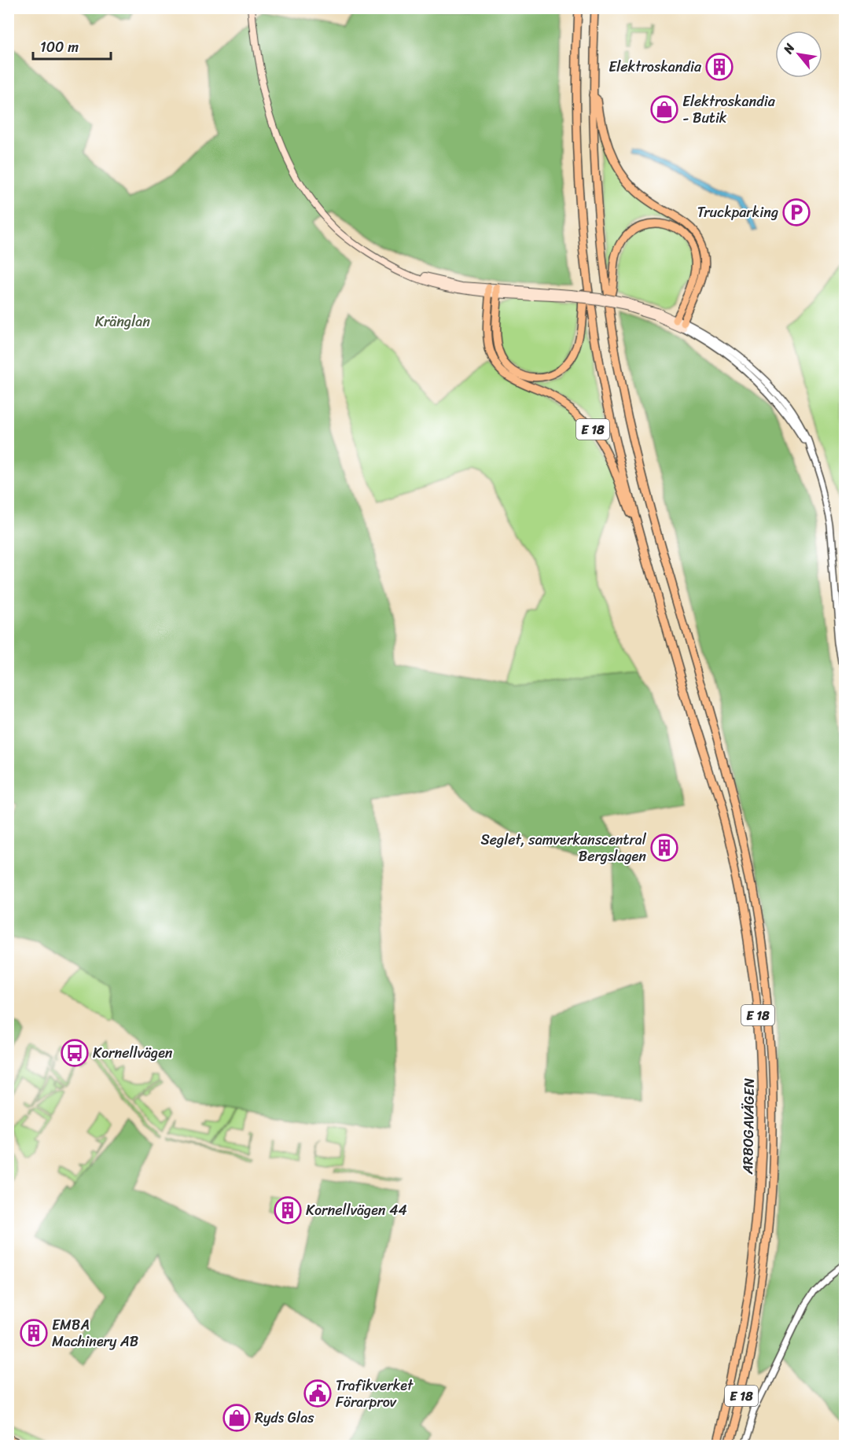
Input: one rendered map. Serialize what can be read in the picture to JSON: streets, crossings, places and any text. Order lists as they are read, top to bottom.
{
  "streets": {
    "highway": ["E 18", "ARBOGAVÄGEN"]
  },
  "crossings": [
    ["E 18", "ARBOGAVÄGEN"]
  ],
  "parks": ["Kränglan"],
  "places": {
    "building": [
      "Elektroskandia",
      "Seglet, samverkanscentral Bergslagen",
      "Kornellvägen 44",
      "EMBA Machinery AB"
    ],
    "shop": ["Elektroskandia - Butik", "Ryds Glas"],
    "parking": ["Truckparking"],
    "bus stop": ["Kornellvägen"],
    "public building": ["Trafikverket Förarprov"]
  },
  "scale_bar": "100 m",
  "north": "top left"
}
